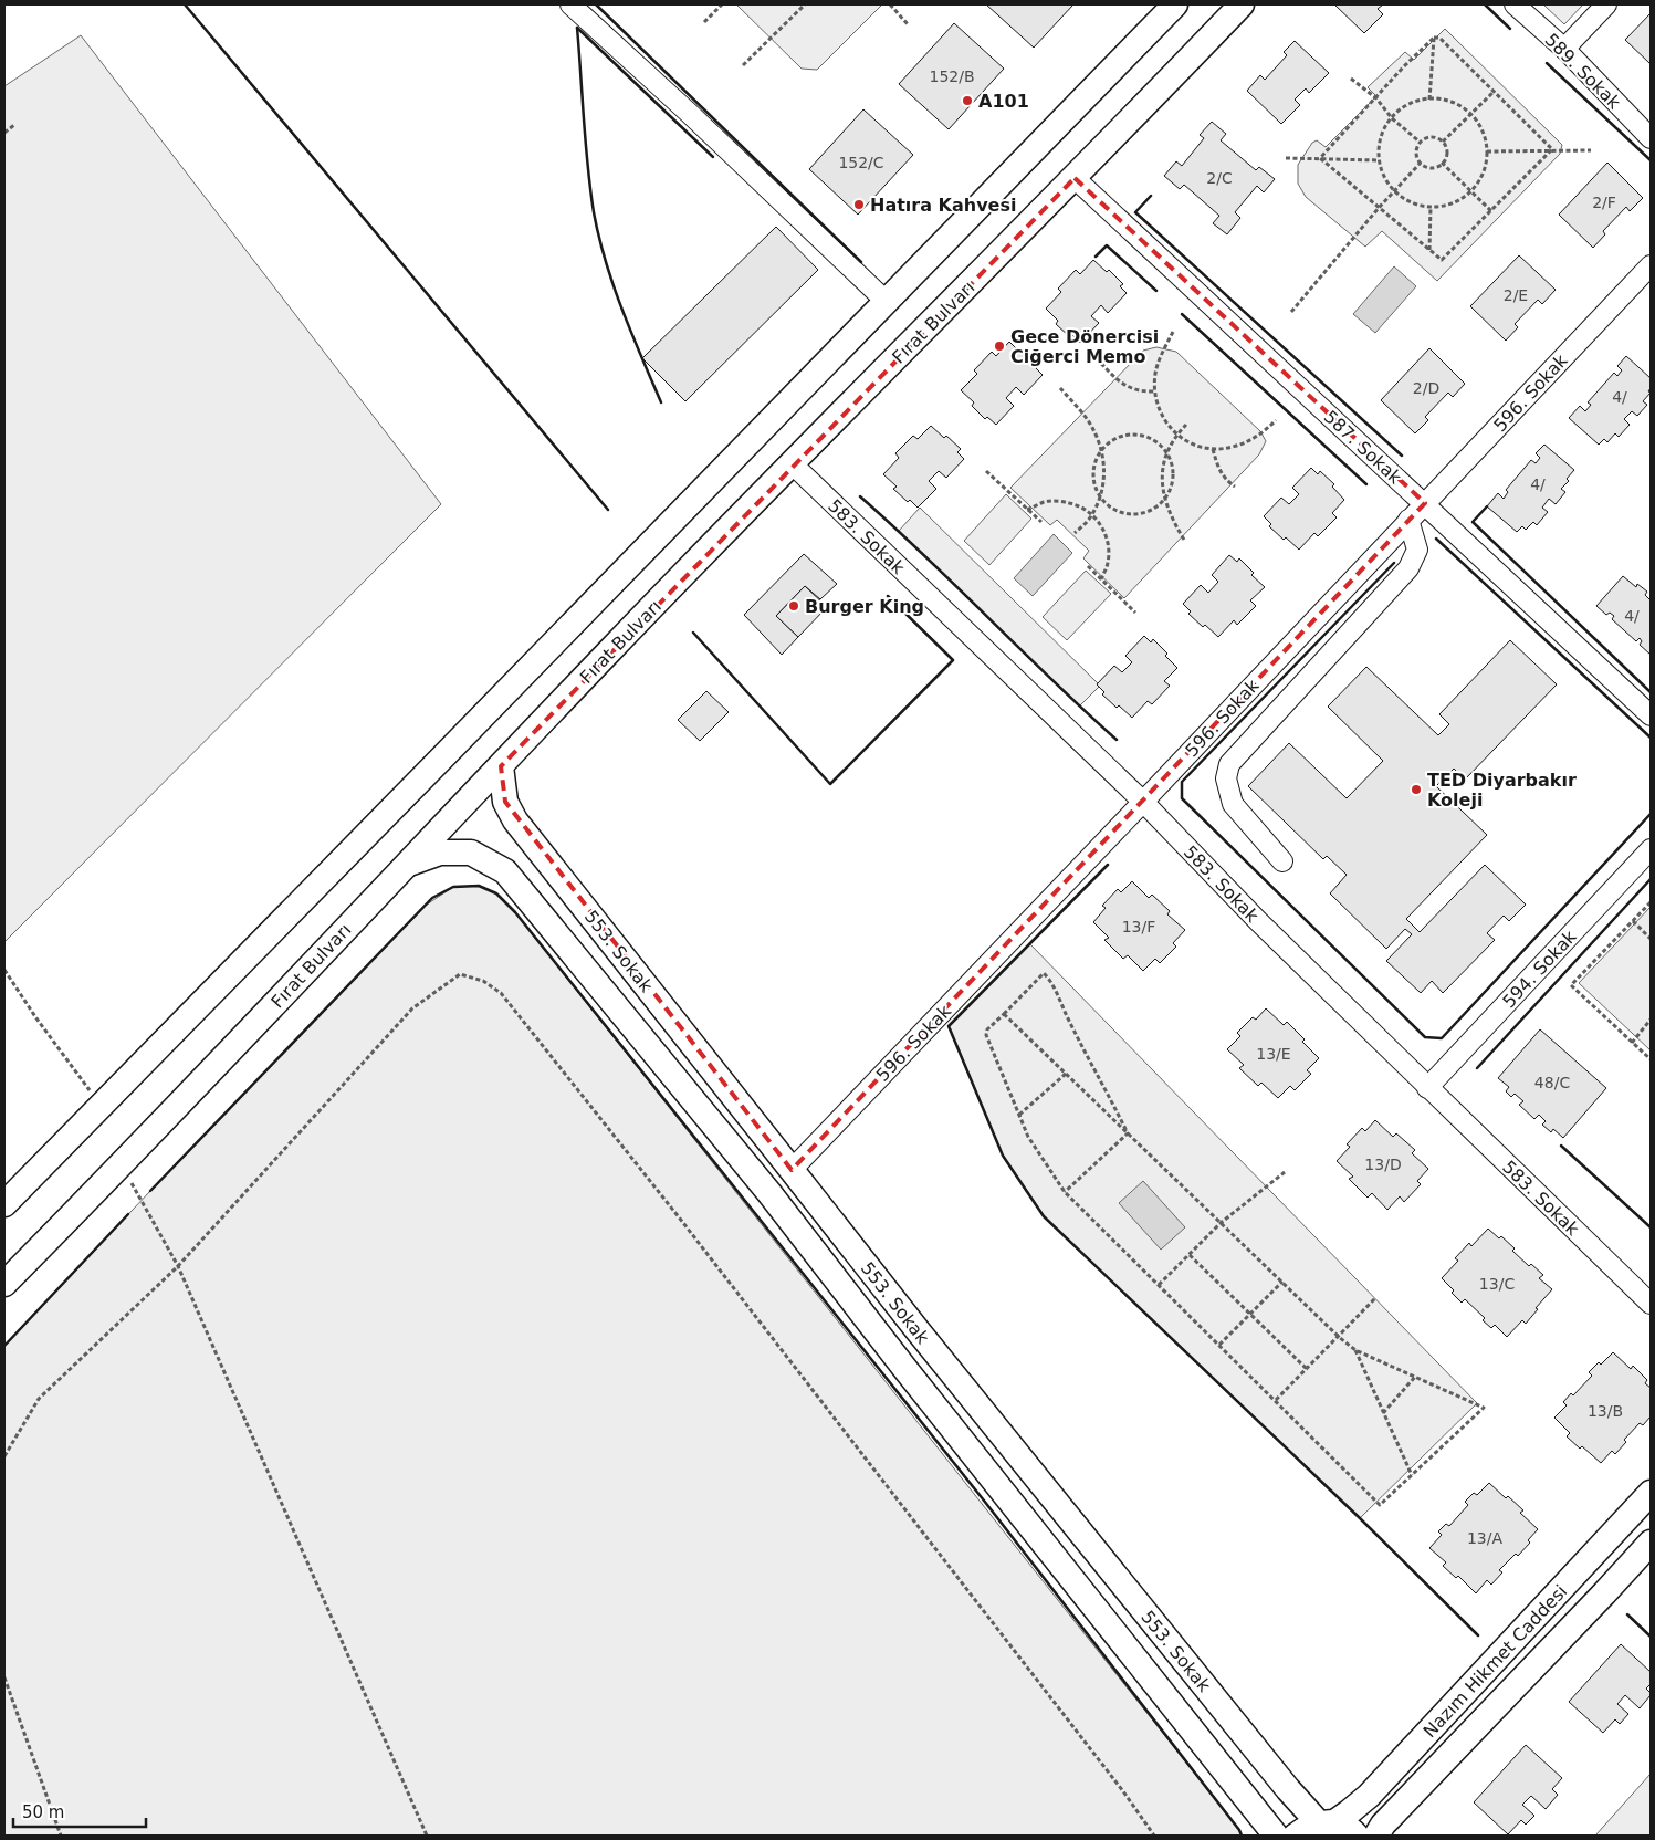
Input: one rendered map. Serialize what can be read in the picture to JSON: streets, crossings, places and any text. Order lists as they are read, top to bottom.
{
  "streets": {
    "main road": ["Fırat Bulvarı", "553. Sokak", "Nazım Hikmet Caddesi"],
    "street": [
      "589. Sokak",
      "596. Sokak",
      "587. Sokak",
      "583. Sokak",
      "594. Sokak"
    ]
  },
  "crossings": [
    ["Fırat Bulvarı", "587. Sokak"],
    ["Fırat Bulvarı", "583. Sokak"],
    ["Fırat Bulvarı", "553. Sokak"],
    ["596. Sokak", "587. Sokak"],
    ["596. Sokak", "583. Sokak"],
    ["596. Sokak", "553. Sokak"],
    ["583. Sokak", "594. Sokak"],
    ["553. Sokak", "Nazım Hikmet Caddesi"]
  ],
  "places": [
    "A101",
    "Hatıra Kahvesi",
    "Gece Dönercisi Ciğerci Memo",
    "Burger King",
    "TED Diyarbakır Koleji"
  ],
  "house_numbers": [
    "152/B",
    "152/C",
    "2/C",
    "2/F",
    "2/E",
    "2/D",
    "4/",
    "4/",
    "4/",
    "13/F",
    "13/E",
    "48/C",
    "13/D",
    "13/C",
    "13/B",
    "13/A"
  ],
  "scale_bar": "50 m"
}
